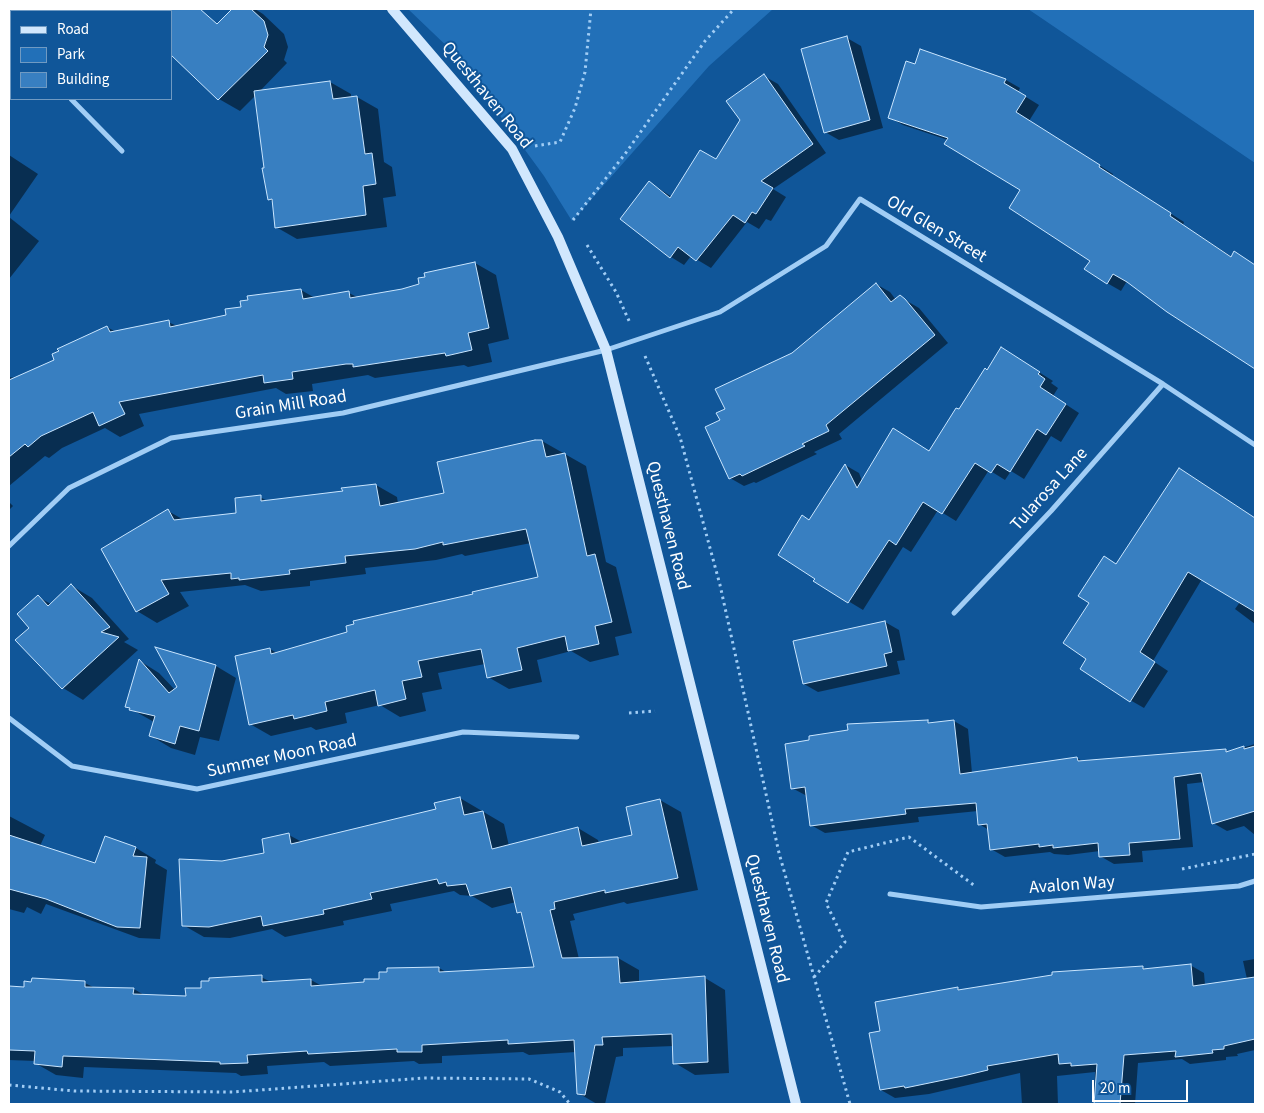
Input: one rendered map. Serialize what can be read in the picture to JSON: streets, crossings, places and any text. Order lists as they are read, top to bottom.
{
  "streets": {
    "street": [
      "Questhaven Road",
      "Old Glen Street",
      "Grain Mill Road",
      "Tularosa Lane",
      "Summer Moon Road",
      "Avalon Way"
    ]
  },
  "crossings": [
    ["Questhaven Road", "Old Glen Street"],
    ["Questhaven Road", "Grain Mill Road"],
    ["Old Glen Street", "Grain Mill Road"],
    ["Old Glen Street", "Tularosa Lane"]
  ],
  "legend": ["Road", "Park", "Building"],
  "scale_bar": "20 m"
}
